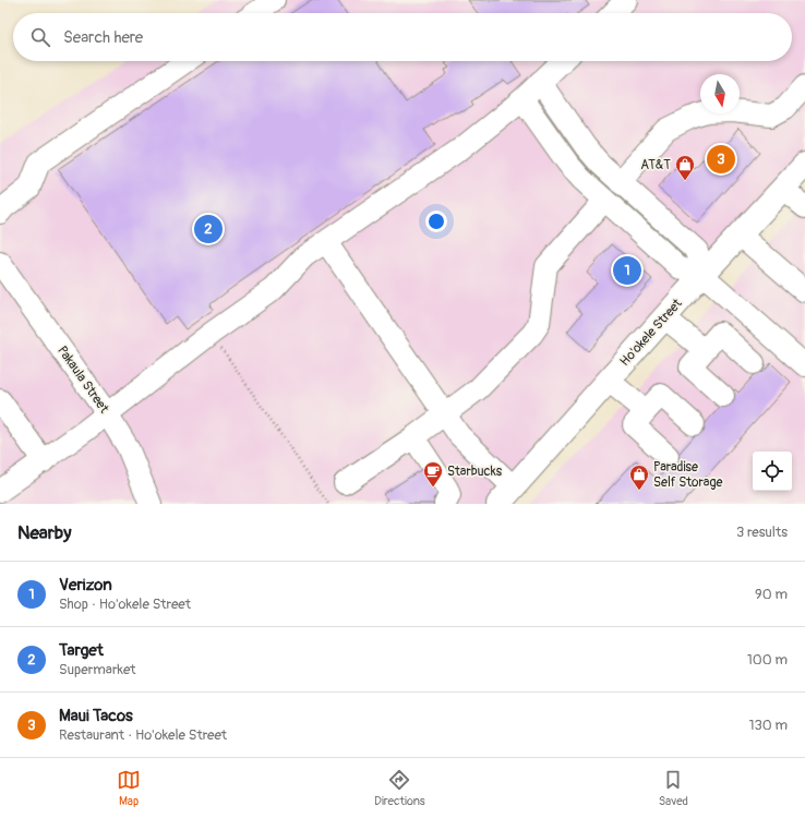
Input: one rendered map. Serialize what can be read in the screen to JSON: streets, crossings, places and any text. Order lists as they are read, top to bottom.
{
  "streets": {
    "main road": ["Ho'okele Street"],
    "street": ["Pakaula Street"]
  },
  "places": {
    "shop": ["AT&T", "Paradise Self Storage"],
    "cafe": ["Starbucks"]
  },
  "north": "bottom",
  "page": {
    "search": "Search here",
    "pins": ["3", "2", "1"],
    "heading": ["Nearby", "3 results"],
    "list": [
      {
        "mark": "1",
        "name": "Verizon",
        "note": "Shop · Ho'okele Street",
        "value": "90 m"
      },
      {
        "mark": "2",
        "name": "Target",
        "note": "Supermarket",
        "value": "100 m"
      },
      {
        "mark": "3",
        "name": "Maui Tacos",
        "note": "Restaurant · Ho'okele Street",
        "value": "130 m"
      }
    ],
    "nav": ["Map", "Directions", "Saved"]
  }
}
